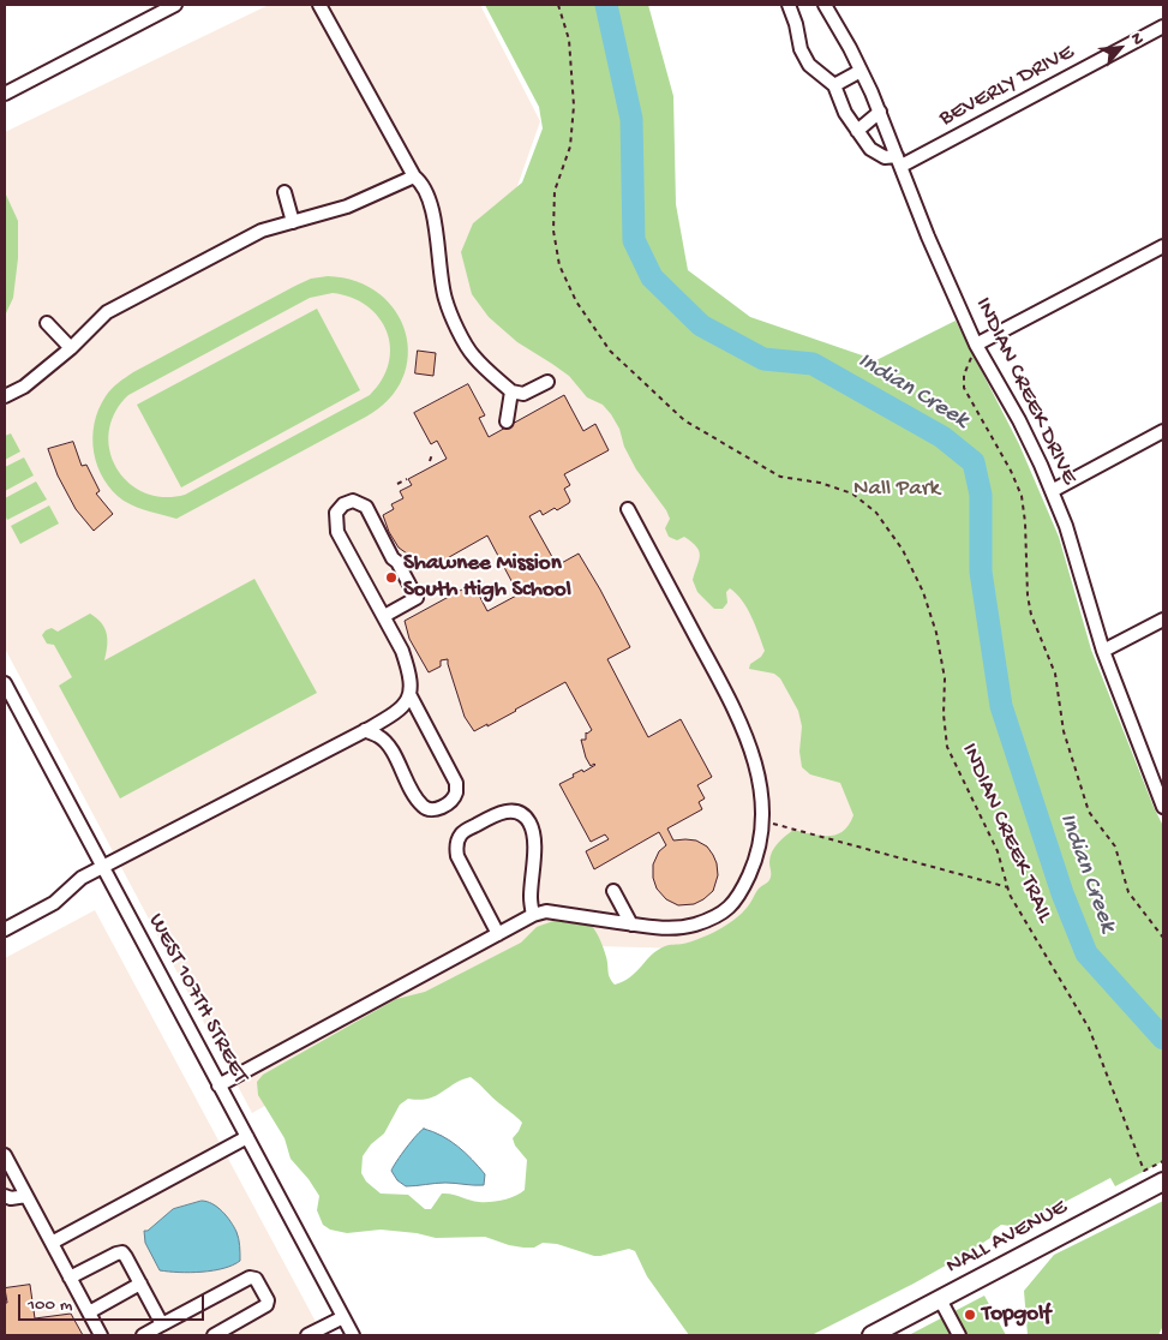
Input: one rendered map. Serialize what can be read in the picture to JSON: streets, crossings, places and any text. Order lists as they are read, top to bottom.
{
  "streets": {
    "main road": ["NALL AVENUE"],
    "street": ["BEVERLY DRIVE", "INDIAN CREEK DRIVE", "WEST 107TH STREET"],
    "path": ["INDIAN CREEK TRAIL"]
  },
  "crossings": [
    ["BEVERLY DRIVE", "INDIAN CREEK DRIVE"]
  ],
  "water": ["Indian Creek"],
  "parks": ["Nall Park"],
  "places": ["Shawnee Mission South High School", "Topgolf"],
  "scale_bar": "100 m",
  "north": "top right"
}
